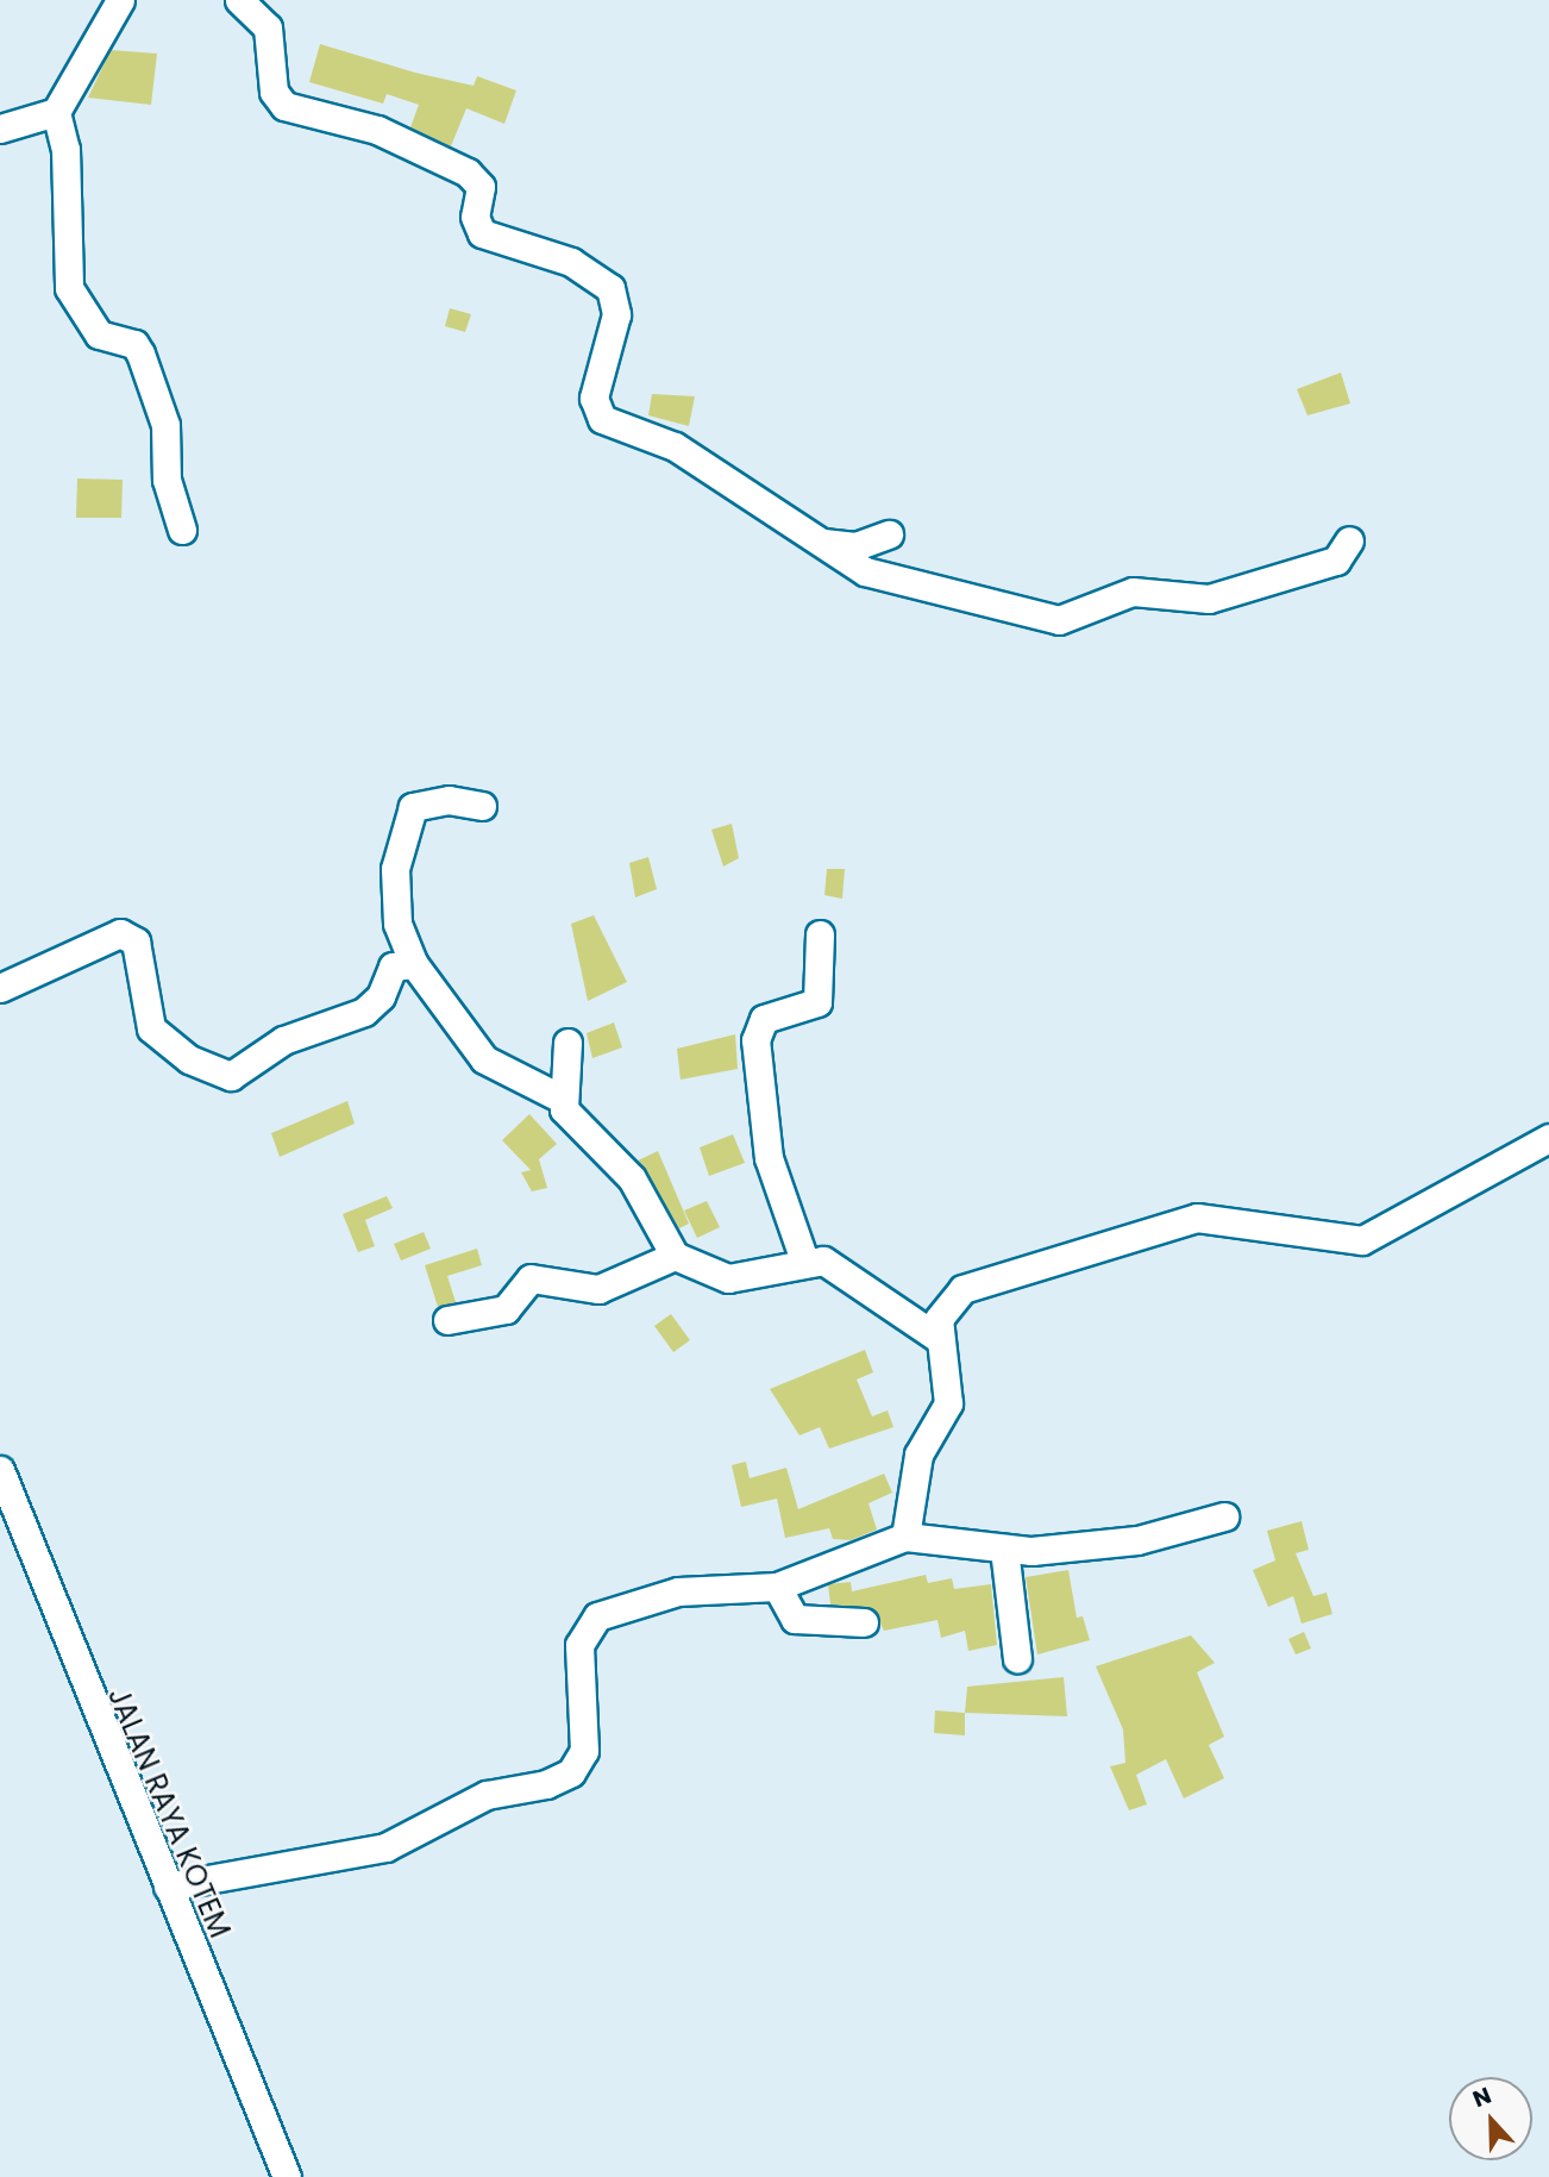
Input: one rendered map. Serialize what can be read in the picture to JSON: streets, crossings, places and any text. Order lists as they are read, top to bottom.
{
  "streets": {
    "street": ["JALAN RAYA KOTEM"]
  },
  "north": "top"
}
